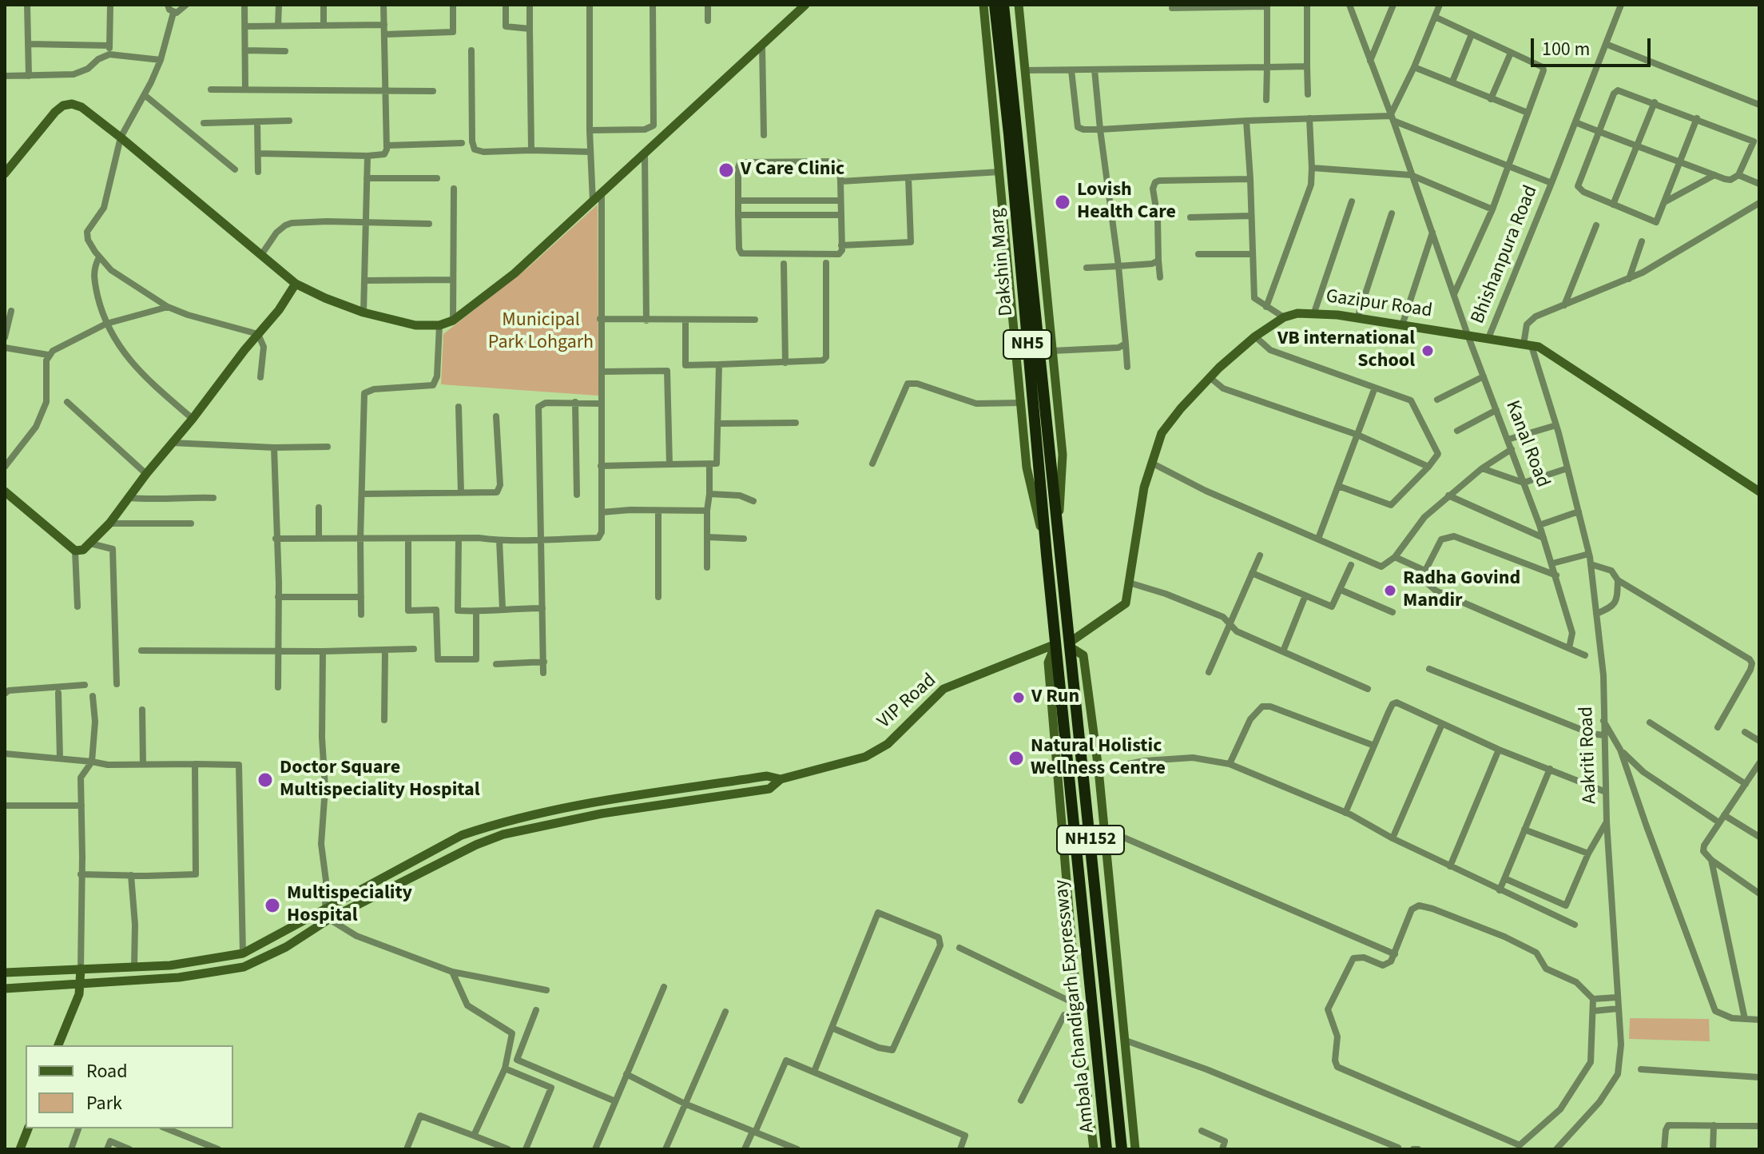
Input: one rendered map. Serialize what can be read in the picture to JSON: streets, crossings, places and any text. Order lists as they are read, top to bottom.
{
  "streets": {
    "highway": [
      "Dakshin Marg",
      "NH5",
      "NH152",
      "Ambala Chandigarh Expressway"
    ],
    "street": [
      "Bhishanpura Road",
      "Gazipur Road",
      "Kanal Road",
      "VIP Road",
      "Aakriti Road"
    ]
  },
  "crossings": [
    ["Bhishanpura Road", "Gazipur Road"],
    ["Dakshin Marg", "NH5"],
    ["Dakshin Marg", "NH152"],
    ["Dakshin Marg", "Ambala Chandigarh Expressway"],
    ["Gazipur Road", "Kanal Road"],
    ["Gazipur Road", "Aakriti Road"],
    ["Gazipur Road", "Ambala Chandigarh Expressway"],
    ["NH5", "NH152"],
    ["NH5", "Ambala Chandigarh Expressway"],
    ["VIP Road", "Ambala Chandigarh Expressway"],
    ["NH152", "Ambala Chandigarh Expressway"]
  ],
  "parks": ["Municipal Park Lohgarh"],
  "places": [
    "V Care Clinic",
    "Lovish Health Care",
    "VB international School",
    "Radha Govind Mandir",
    "V Run",
    "Natural Holistic Wellness Centre",
    "Doctor Square Multispeciality Hospital",
    "Multispeciality Hospital"
  ],
  "legend": ["Road", "Park"],
  "scale_bar": "100 m"
}
